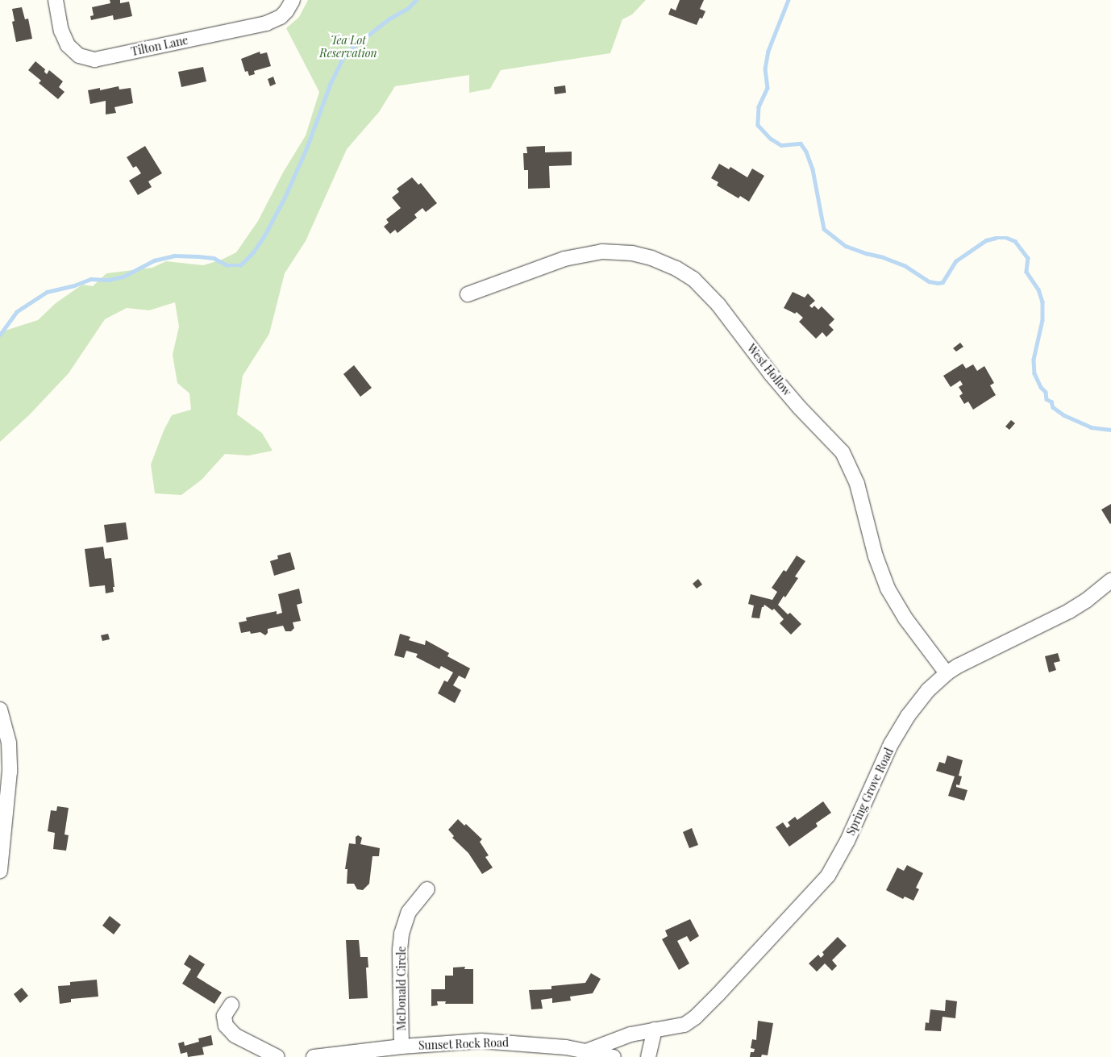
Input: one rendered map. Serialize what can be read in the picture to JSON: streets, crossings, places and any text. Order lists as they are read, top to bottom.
{
  "streets": {
    "street": [
      "Tilton Lane",
      "West Hollow",
      "Spring Grove Road",
      "McDonald Circle",
      "Sunset Rock Road"
    ]
  },
  "crossings": [
    ["West Hollow", "Spring Grove Road"],
    ["Spring Grove Road", "Sunset Rock Road"],
    ["McDonald Circle", "Sunset Rock Road"]
  ],
  "parks": ["Tea Lot Reservation"]
}
